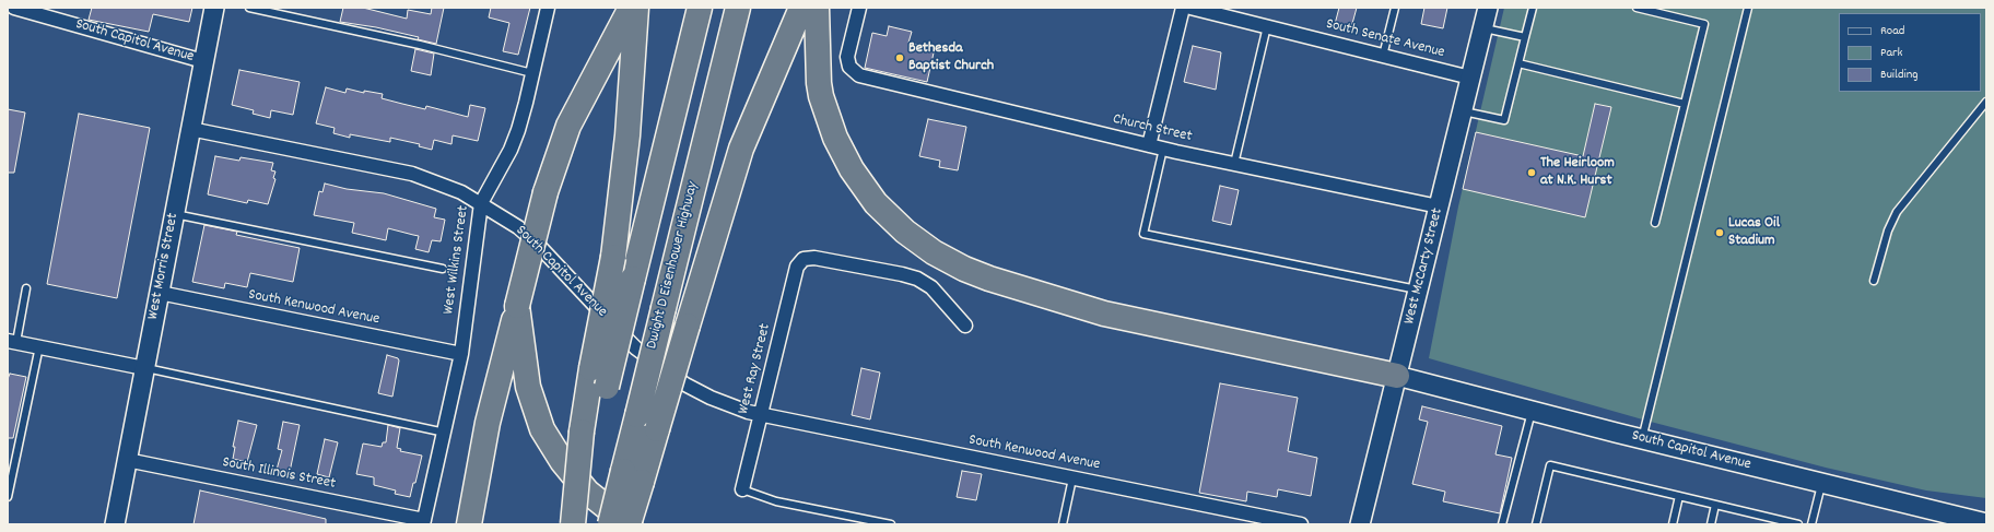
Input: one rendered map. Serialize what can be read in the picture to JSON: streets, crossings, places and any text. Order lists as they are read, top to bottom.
{
  "streets": {
    "highway": ["Dwight D Eisenhower Highway"],
    "main road": ["South Capitol Avenue", "West Morris Street", "West McCarty Street"],
    "street": [
      "South Senate Avenue",
      "Church Street",
      "West Wilkins Street",
      "South Kenwood Avenue",
      "West Ray Street",
      "South Illinois Street"
    ]
  },
  "crossings": [
    ["South Senate Avenue", "West McCarty Street"],
    ["South Capitol Avenue", "West Wilkins Street"],
    ["South Capitol Avenue", "West Morris Street"],
    ["South Capitol Avenue", "West McCarty Street"],
    ["South Capitol Avenue", "South Kenwood Avenue"],
    ["South Capitol Avenue", "West Ray Street"],
    ["Church Street", "West McCarty Street"],
    ["West Wilkins Street", "South Kenwood Avenue"],
    ["West Wilkins Street", "South Illinois Street"],
    ["West Morris Street", "South Kenwood Avenue"],
    ["West Morris Street", "South Illinois Street"],
    ["South Kenwood Avenue", "West Ray Street"]
  ],
  "places": ["Bethesda Baptist Church", "The Heirloom at N.K. Hurst", "Lucas Oil Stadium"],
  "legend": ["Road", "Park", "Building"]
}
